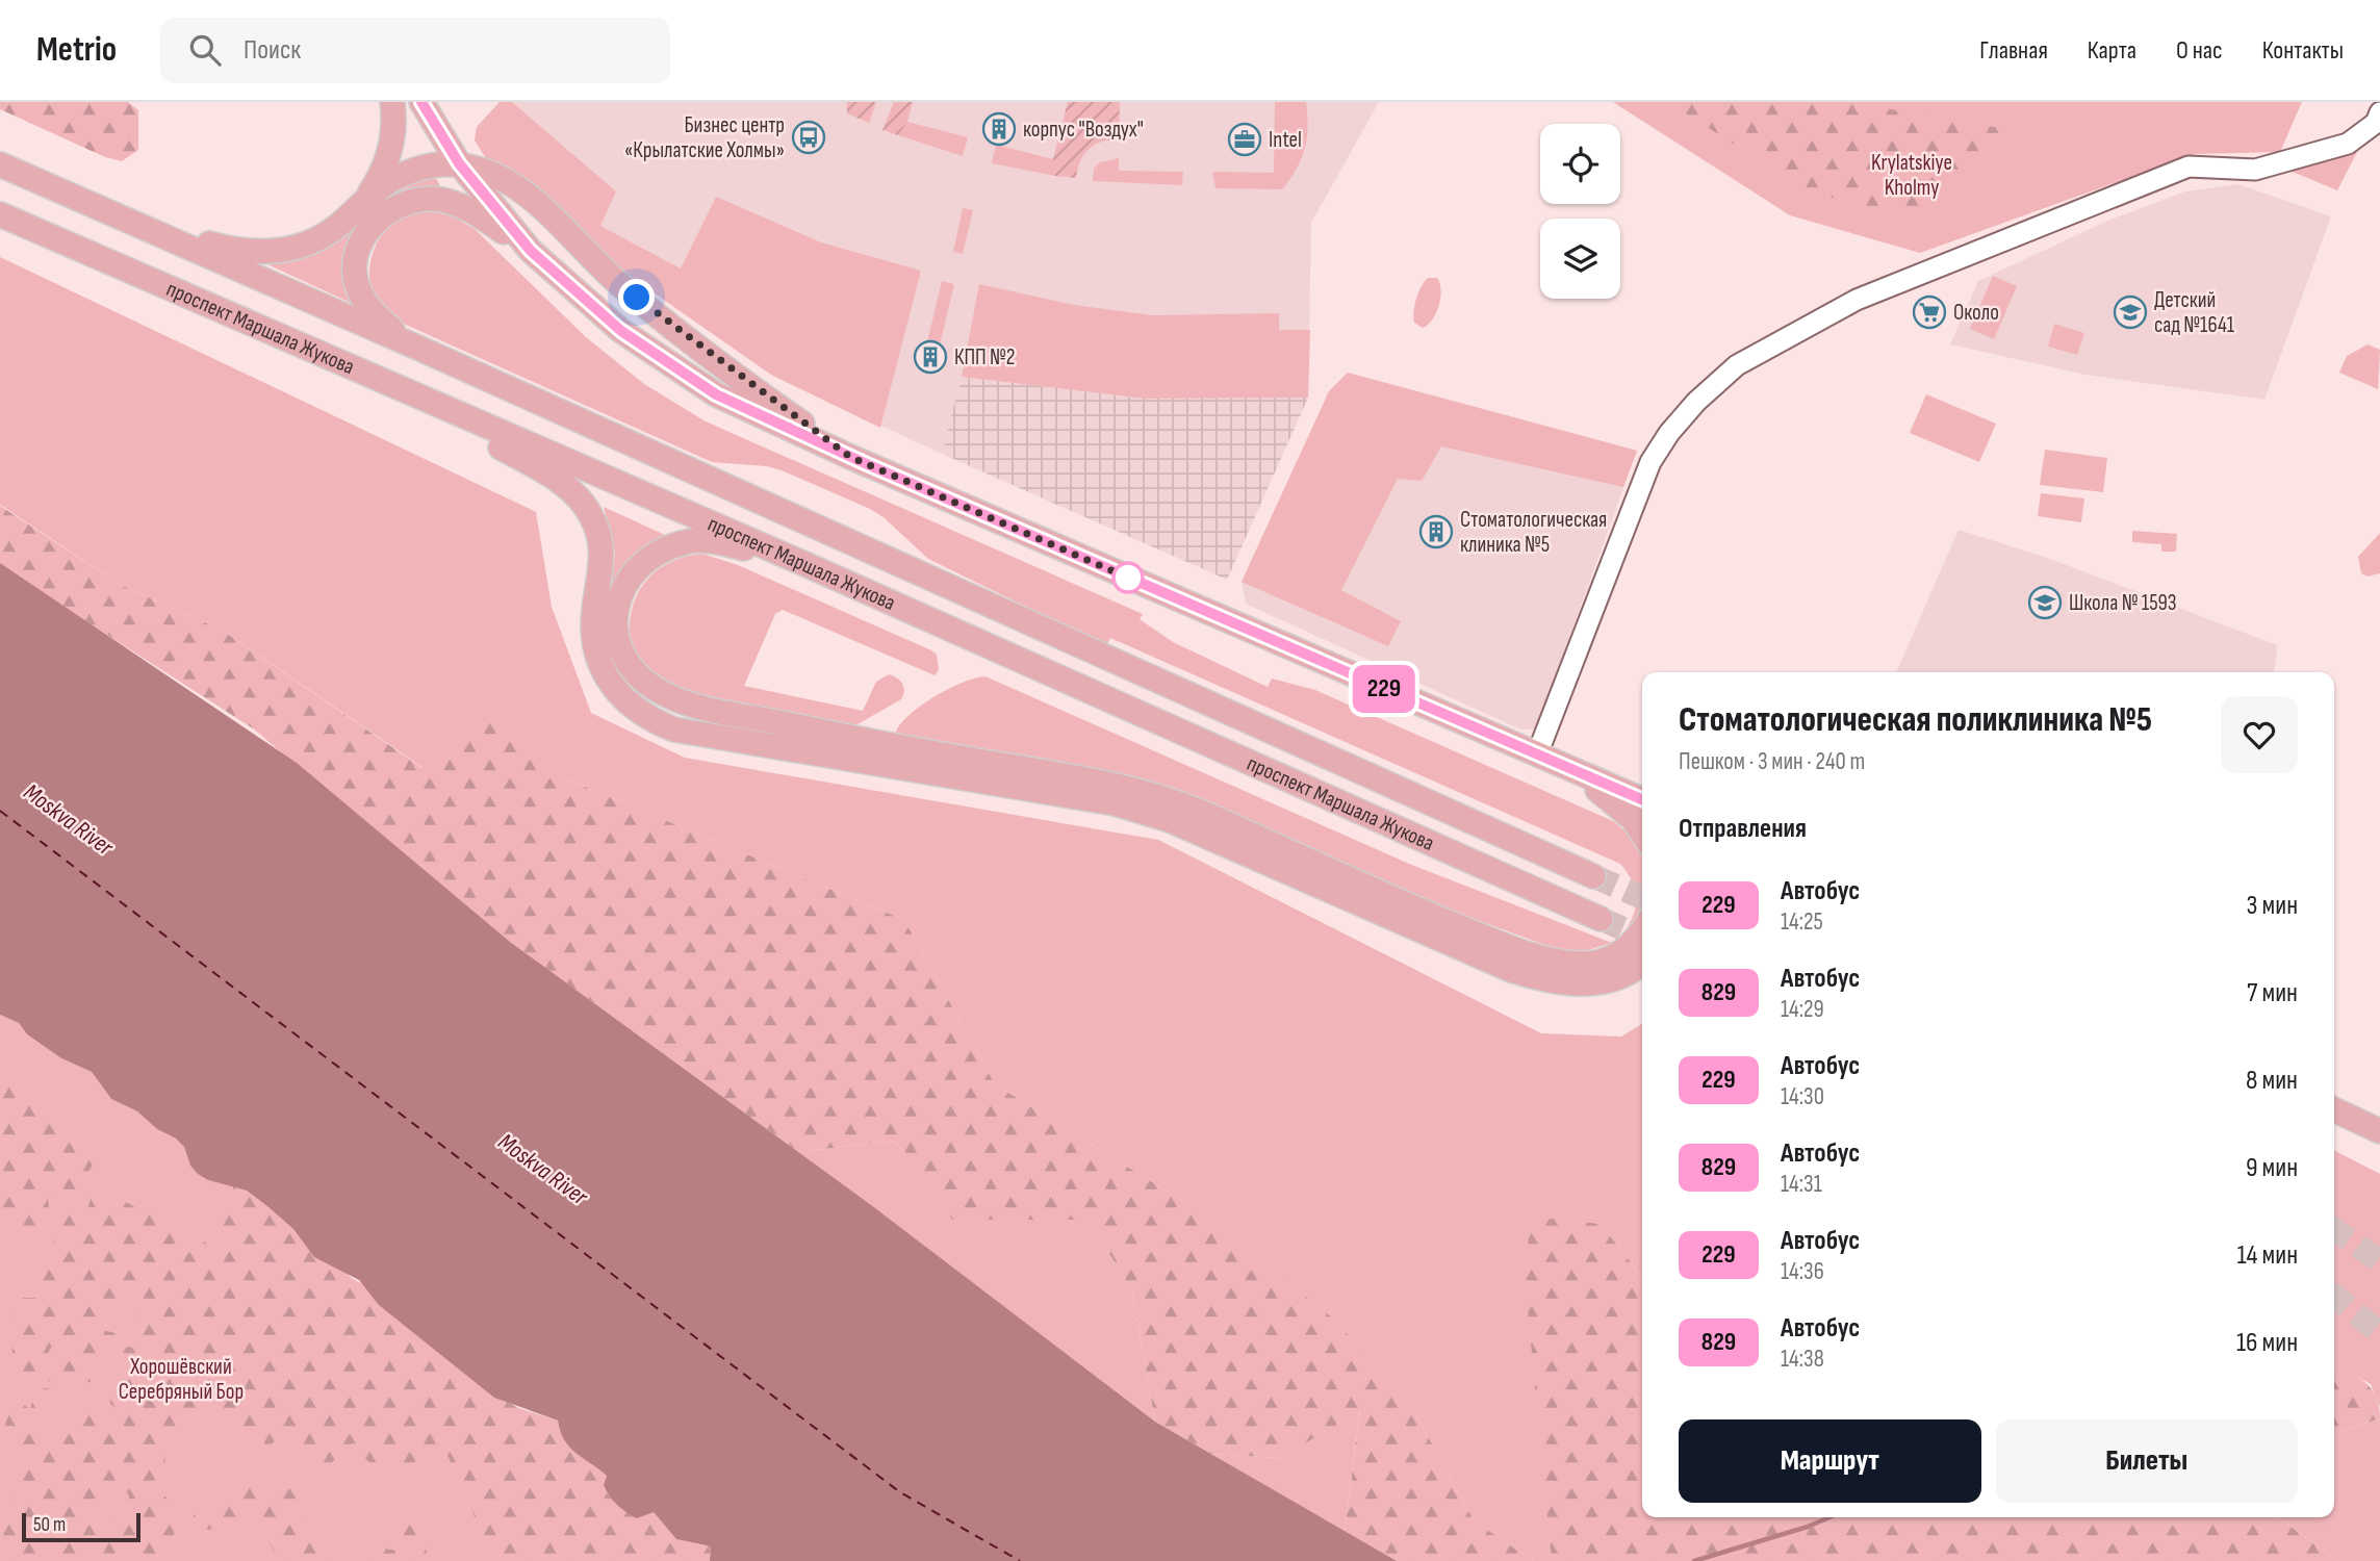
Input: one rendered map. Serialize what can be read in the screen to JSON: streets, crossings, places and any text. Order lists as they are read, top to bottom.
{
  "streets": {
    "main road": ["проспект Маршала Жукова"]
  },
  "water": ["Moskva River"],
  "parks": ["Krylatskiye Kholmy", "Хорошёвский Серебряный Бор"],
  "places": {
    "building": ["корпус \"Воздух\"", "КПП №2", "Стоматологическая клиника №5"],
    "bus stop": ["Бизнес центр «Крылатские Холмы»"],
    "office": ["Intel"],
    "supermarket": ["Около"],
    "school or university": ["Детский сад №1641", "Школа № 1593"]
  },
  "lines": ["bus line 229"],
  "scale_bar": "50 m",
  "page": {
    "header": "Metrio",
    "search": "Поиск",
    "nav": [
      "Главная",
      "Карта",
      "О нас",
      "Контакты"
    ],
    "on_map": "229",
    "heading": [
      ["Стоматологическая поликлиника №5", "Пешком · 3 мин · 240 m"],
      "Отправления"
    ],
    "list": [
      {
        "mark": "229",
        "name": "Автобус",
        "note": "14:25",
        "value": "3 мин"
      },
      {
        "mark": "829",
        "name": "Автобус",
        "note": "14:29",
        "value": "7 мин"
      },
      {
        "mark": "229",
        "name": "Автобус",
        "note": "14:30",
        "value": "8 мин"
      },
      {
        "mark": "829",
        "name": "Автобус",
        "note": "14:31",
        "value": "9 мин"
      },
      {
        "mark": "229",
        "name": "Автобус",
        "note": "14:36",
        "value": "14 мин"
      },
      {
        "mark": "829",
        "name": "Автобус",
        "note": "14:38",
        "value": "16 мин"
      }
    ],
    "buttons": ["Маршрут", "Билеты"],
    "scale": "50 m"
  }
}
